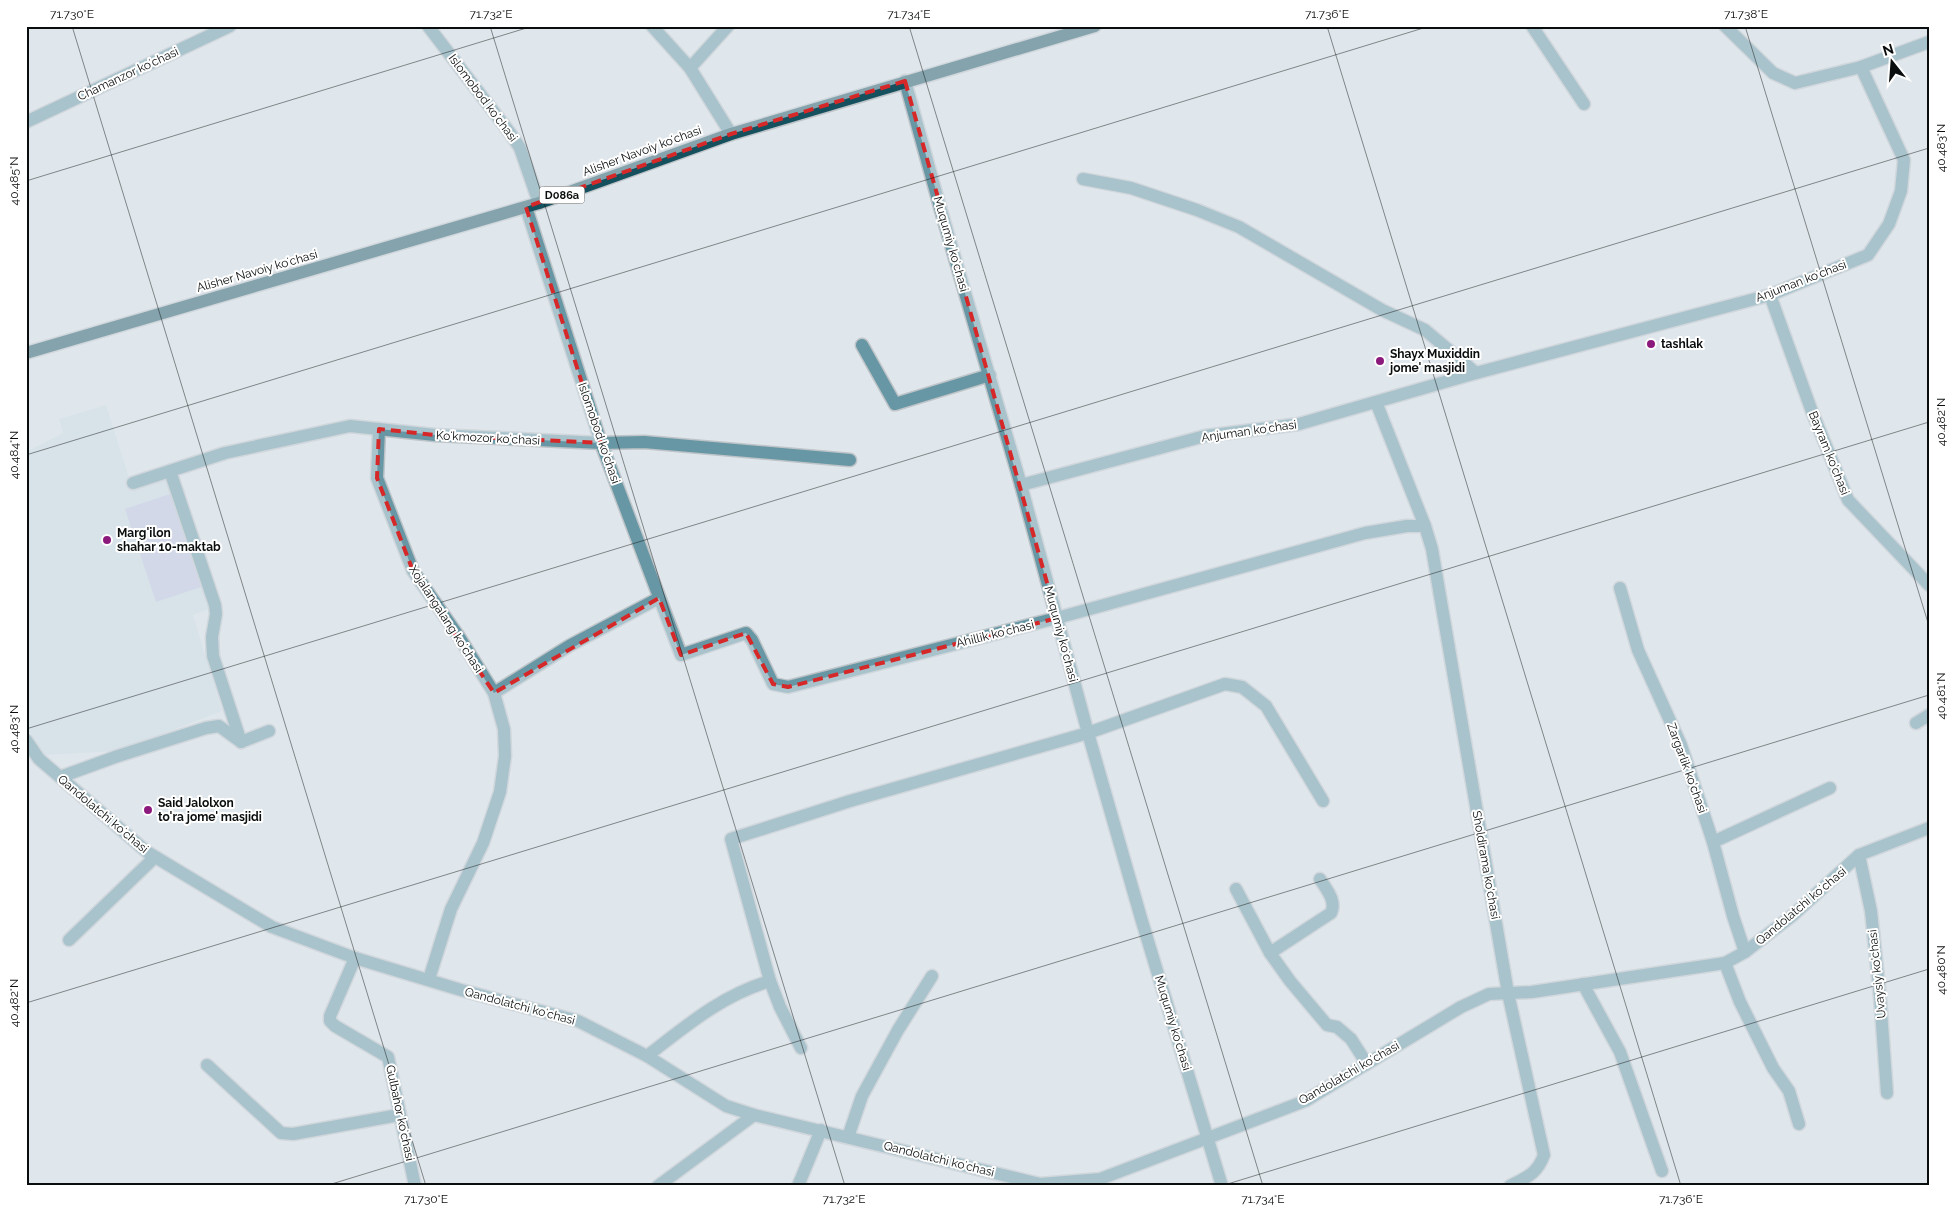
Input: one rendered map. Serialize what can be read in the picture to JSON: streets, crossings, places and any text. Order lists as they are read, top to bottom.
{
  "streets": {
    "main road": ["Alisher Navoiy koʻchasi", "D086a"],
    "street": [
      "Chamanzor koʻchasi",
      "Islomobod koʻchasi",
      "Muqumiy koʻchasi",
      "Anjuman koʻchasi",
      "Islomobod ko‘chasi",
      "Koʻkmozor koʻchasi",
      "Bayram ko'chasi",
      "Xojalangalang koʻchasi",
      "Ahillik koʻchasi",
      "Zargarlik ko'chasi",
      "Qandolatchi koʻchasi",
      "Sholdirama ko‘chasi",
      "Uvaysiy ko'chasi",
      "Gulbahor koʻchasi"
    ]
  },
  "crossings": [
    ["Islomobod koʻchasi", "Alisher Navoiy koʻchasi"],
    ["Alisher Navoiy koʻchasi", "Muqumiy koʻchasi"],
    ["Alisher Navoiy koʻchasi", "Islomobod ko‘chasi"],
    ["Muqumiy koʻchasi", "Anjuman koʻchasi"],
    ["Muqumiy koʻchasi", "Ahillik koʻchasi"],
    ["Muqumiy koʻchasi", "Qandolatchi koʻchasi"],
    ["Anjuman koʻchasi", "Bayram ko'chasi"],
    ["Anjuman koʻchasi", "Sholdirama ko‘chasi"],
    ["Islomobod ko‘chasi", "Koʻkmozor koʻchasi"],
    ["Islomobod ko‘chasi", "Ahillik koʻchasi"],
    ["Koʻkmozor koʻchasi", "Xojalangalang koʻchasi"],
    ["Xojalangalang koʻchasi", "Qandolatchi koʻchasi"],
    ["Ahillik koʻchasi", "Sholdirama ko‘chasi"],
    ["Zargarlik ko'chasi", "Qandolatchi koʻchasi"],
    ["Qandolatchi koʻchasi", "Sholdirama ko‘chasi"],
    ["Qandolatchi koʻchasi", "Uvaysiy ko'chasi"],
    ["Qandolatchi koʻchasi", "Gulbahor koʻchasi"]
  ],
  "places": [
    "tashlak",
    "Shayx Muxiddin jome' masjidi",
    "Marg'ilon shahar 10-maktab",
    "Said Jalolxon to'ra jome' masjidi"
  ],
  "north": "top",
  "coordinates": [
    "71.730°E",
    "71.732°E",
    "71.734°E",
    "71.736°E",
    "71.738°E",
    "40.483°N",
    "40.485°N",
    "40.482°N",
    "40.484°N",
    "40.481°N",
    "40.480°N"
  ]
}
